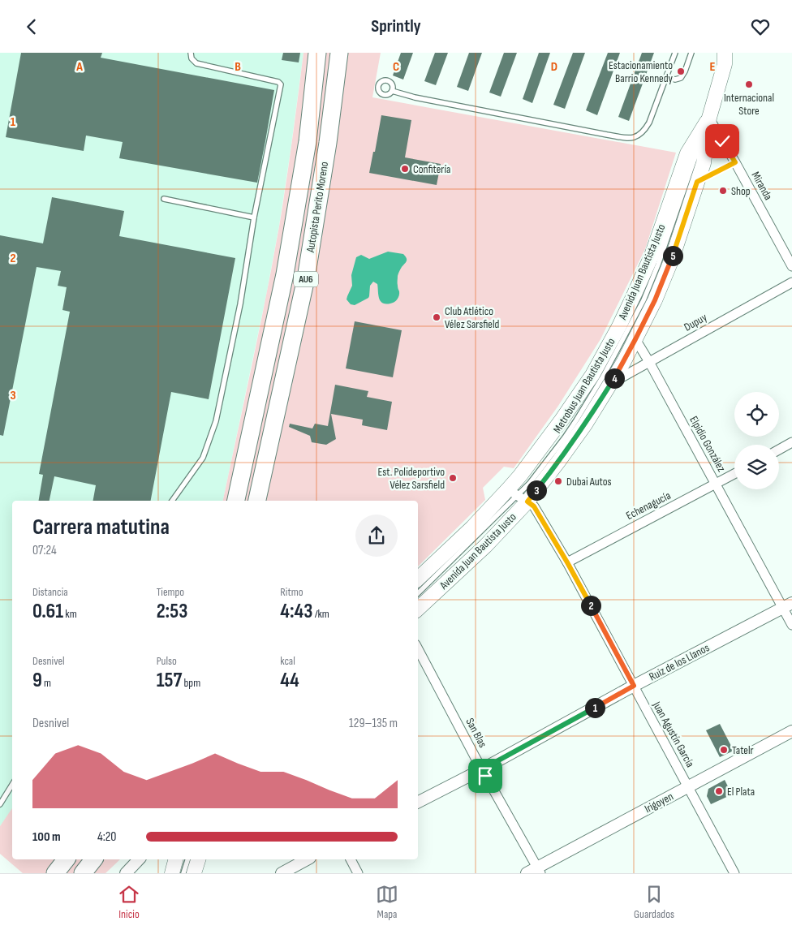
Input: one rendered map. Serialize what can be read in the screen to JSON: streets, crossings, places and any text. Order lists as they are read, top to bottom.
{
  "streets": {
    "highway": ["Autopista Perito Moreno", "AU6"],
    "main road": ["Avenida Juan Bautista Justo"],
    "street": [
      "Miranda",
      "Dupuy",
      "Elpidio González",
      "Echenagucía",
      "Ruiz de los Llanos",
      "San Blas",
      "Juan Agustín García",
      "Irigoyen"
    ]
  },
  "crossings": [
    ["Miranda", "Avenida Juan Bautista Justo"],
    ["Avenida Juan Bautista Justo", "Dupuy"],
    ["Avenida Juan Bautista Justo", "Elpidio González"],
    ["Avenida Juan Bautista Justo", "Juan Agustín García"],
    ["Dupuy", "Elpidio González"],
    ["Elpidio González", "Echenagucía"],
    ["Elpidio González", "Ruiz de los Llanos"],
    ["Echenagucía", "Juan Agustín García"],
    ["Ruiz de los Llanos", "San Blas"],
    ["Ruiz de los Llanos", "Juan Agustín García"],
    ["San Blas", "Irigoyen"],
    ["Juan Agustín García", "Irigoyen"]
  ],
  "places": [
    "Estacionamiento Barrio Kennedy",
    "Internacional Store",
    "Confitería",
    "Shop",
    "Club Atlético Vélez Sarsfield",
    "Est. Polideportivo Vélez Sarsfield",
    "Dubai Autos",
    "Tatelr",
    "El Plata"
  ],
  "page": {
    "header": "Sprintly",
    "pins": [
      "5",
      "4",
      "3",
      "2",
      "1"
    ],
    "heading": ["Carrera matutina", "07:24"],
    "stats": [
      ["Distancia", "0.61 km"],
      ["Tiempo", "2:53"],
      ["Ritmo", "4:43 /km"],
      ["Desnivel", "9 m"],
      ["Pulso", "157 bpm"],
      ["kcal", "44"]
    ],
    "chart": ["Desnivel", "129–135 m"],
    "list": [
      {
        "name": "100 m",
        "note": "4:20"
      }
    ],
    "tabs": ["Inicio", "Mapa", "Guardados"]
  },
  "grid": {
    "columns": [
      "A",
      "B",
      "C",
      "D",
      "E"
    ],
    "rows": ["1", "2", "3"]
  }
}
